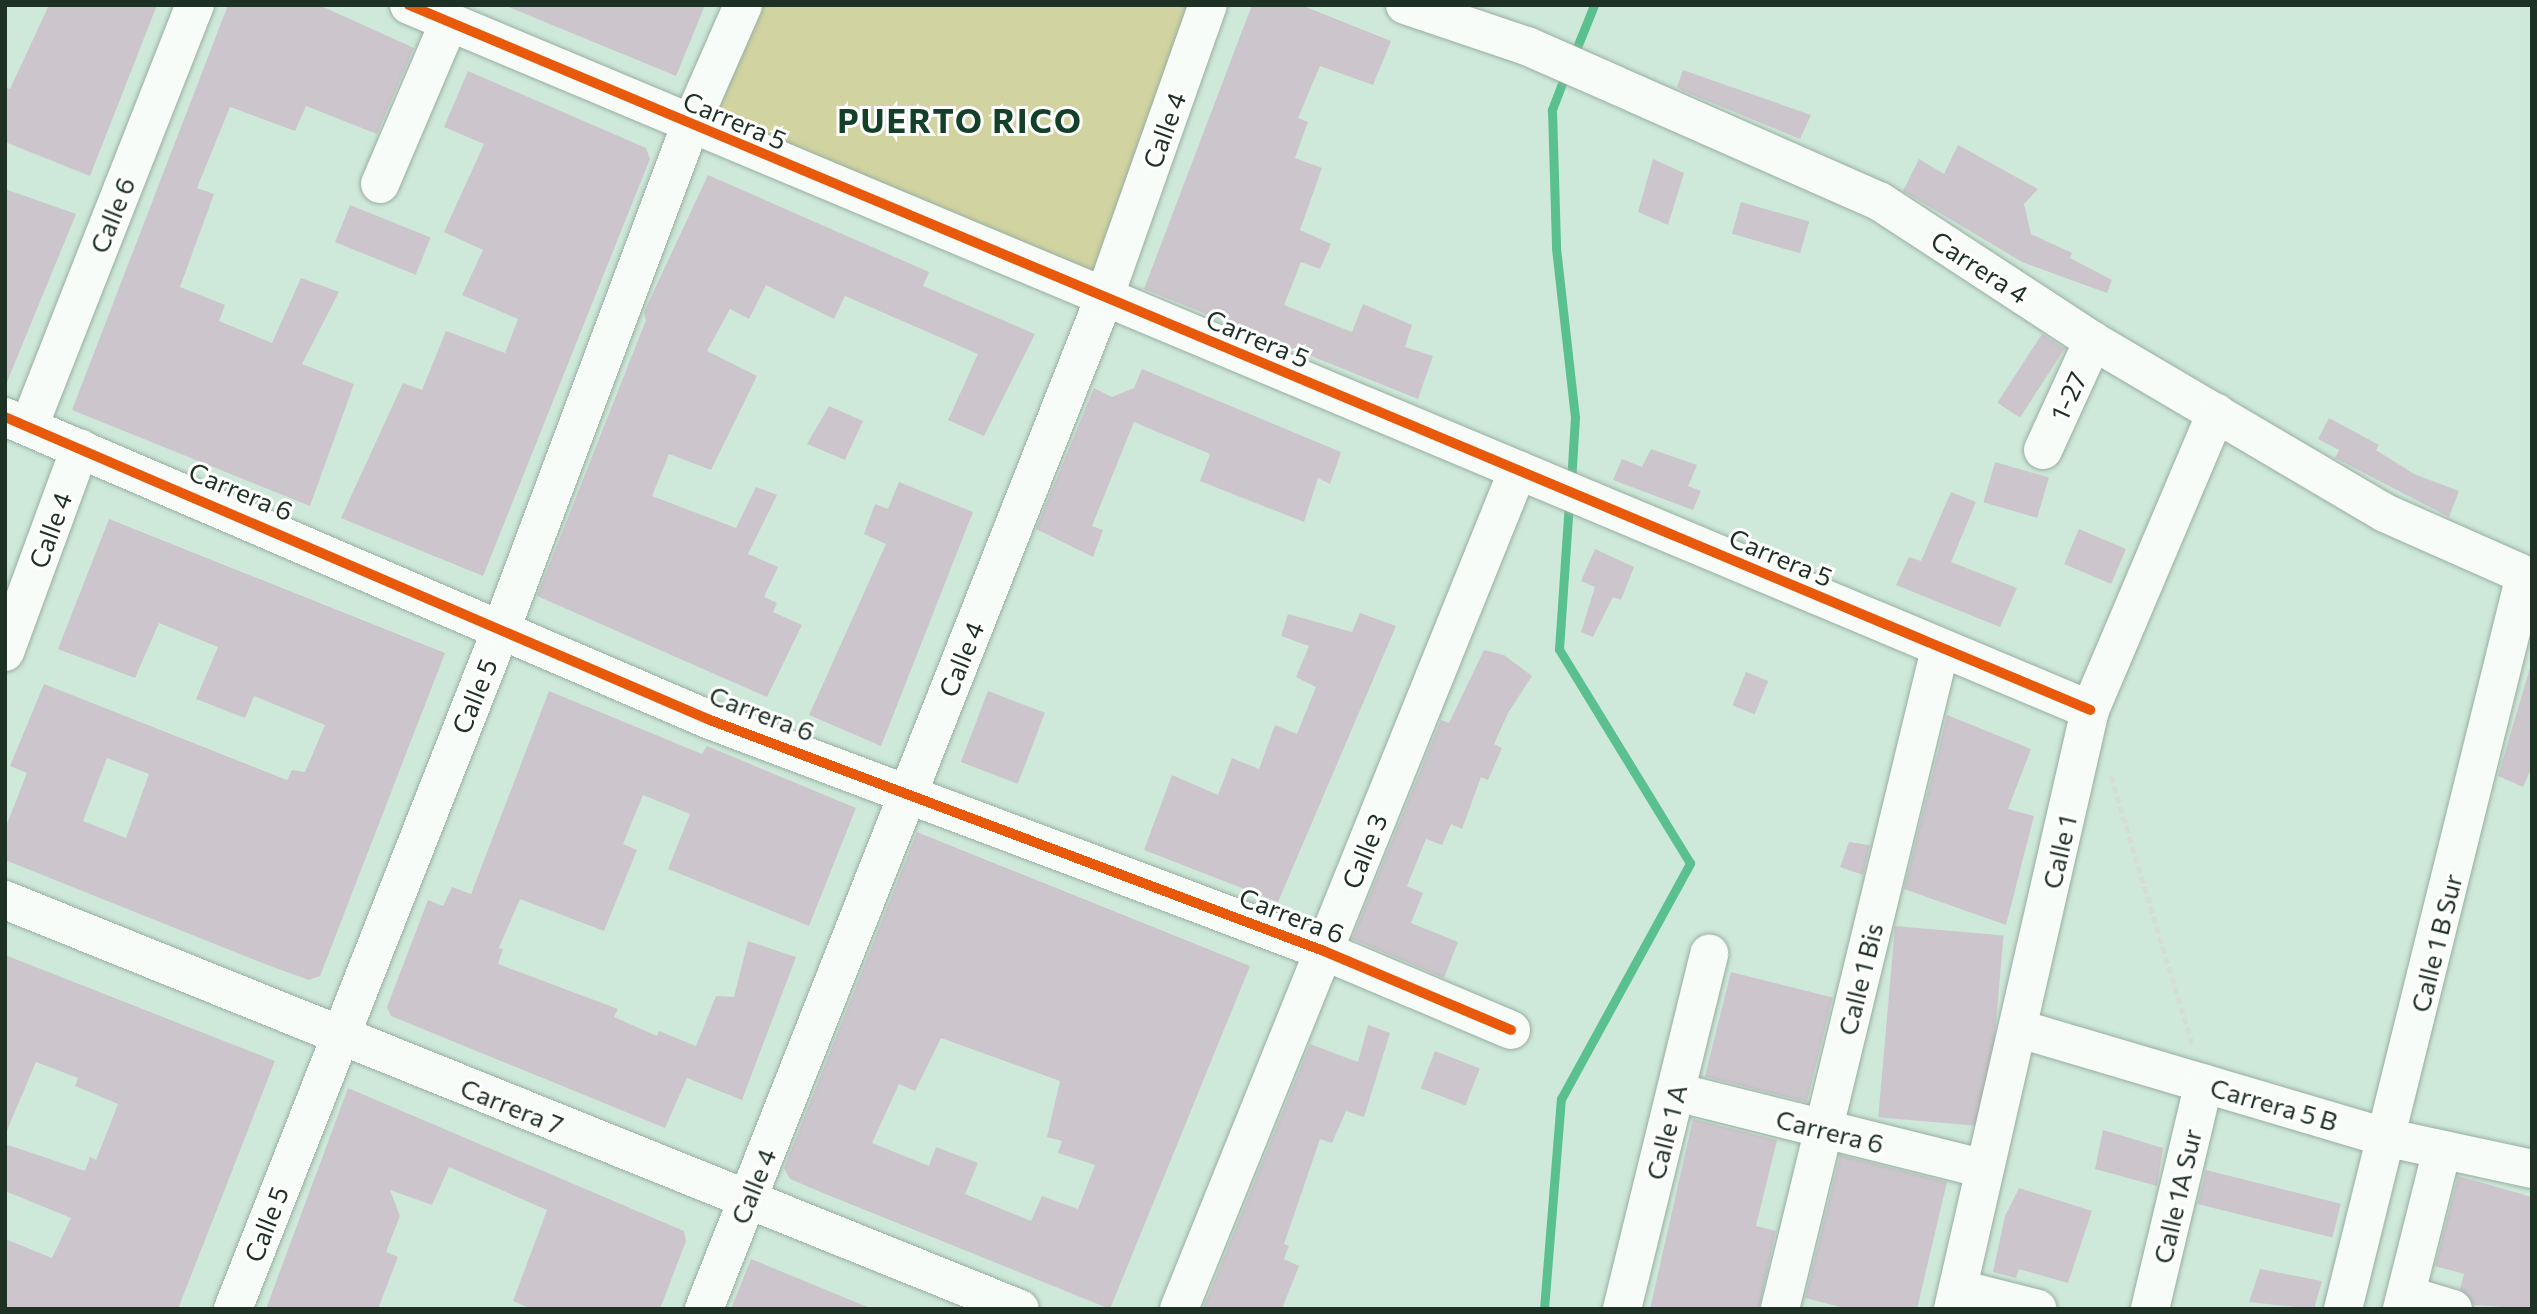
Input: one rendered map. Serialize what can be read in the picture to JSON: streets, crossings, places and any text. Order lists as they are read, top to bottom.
{
  "streets": {
    "street": [
      "Carrera 5",
      "Calle 4",
      "Calle 6",
      "Carrera 4",
      "1-27",
      "Carrera 6",
      "Calle 5",
      "Calle 3",
      "Calle 1",
      "Calle 1 B Sur",
      "Calle 1 Bis",
      "Carrera 5 B",
      "Carrera 7",
      "Calle 1 A",
      "Calle 1A Sur"
    ]
  },
  "crossings": [
    ["Carrera 5", "Calle 4"],
    ["Carrera 5", "Calle 5"],
    ["Carrera 5", "Calle 3"],
    ["Carrera 5", "Calle 1"],
    ["Carrera 5", "Calle 1 Bis"],
    ["Calle 4", "Carrera 6"],
    ["Calle 4", "Carrera 7"],
    ["Calle 6", "Carrera 6"],
    ["Carrera 4", "1-27"],
    ["Carrera 4", "Calle 1"],
    ["Carrera 4", "Calle 1 B Sur"],
    ["Carrera 6", "Calle 5"],
    ["Carrera 6", "Calle 3"],
    ["Carrera 6", "Calle 1"],
    ["Carrera 6", "Calle 1 Bis"],
    ["Carrera 6", "Calle 1 A"],
    ["Calle 5", "Carrera 7"],
    ["Calle 1", "Carrera 5 B"],
    ["Calle 1 B Sur", "Carrera 5 B"],
    ["Carrera 5 B", "Calle 1A Sur"]
  ],
  "districts": ["PUERTO RICO"]
}
